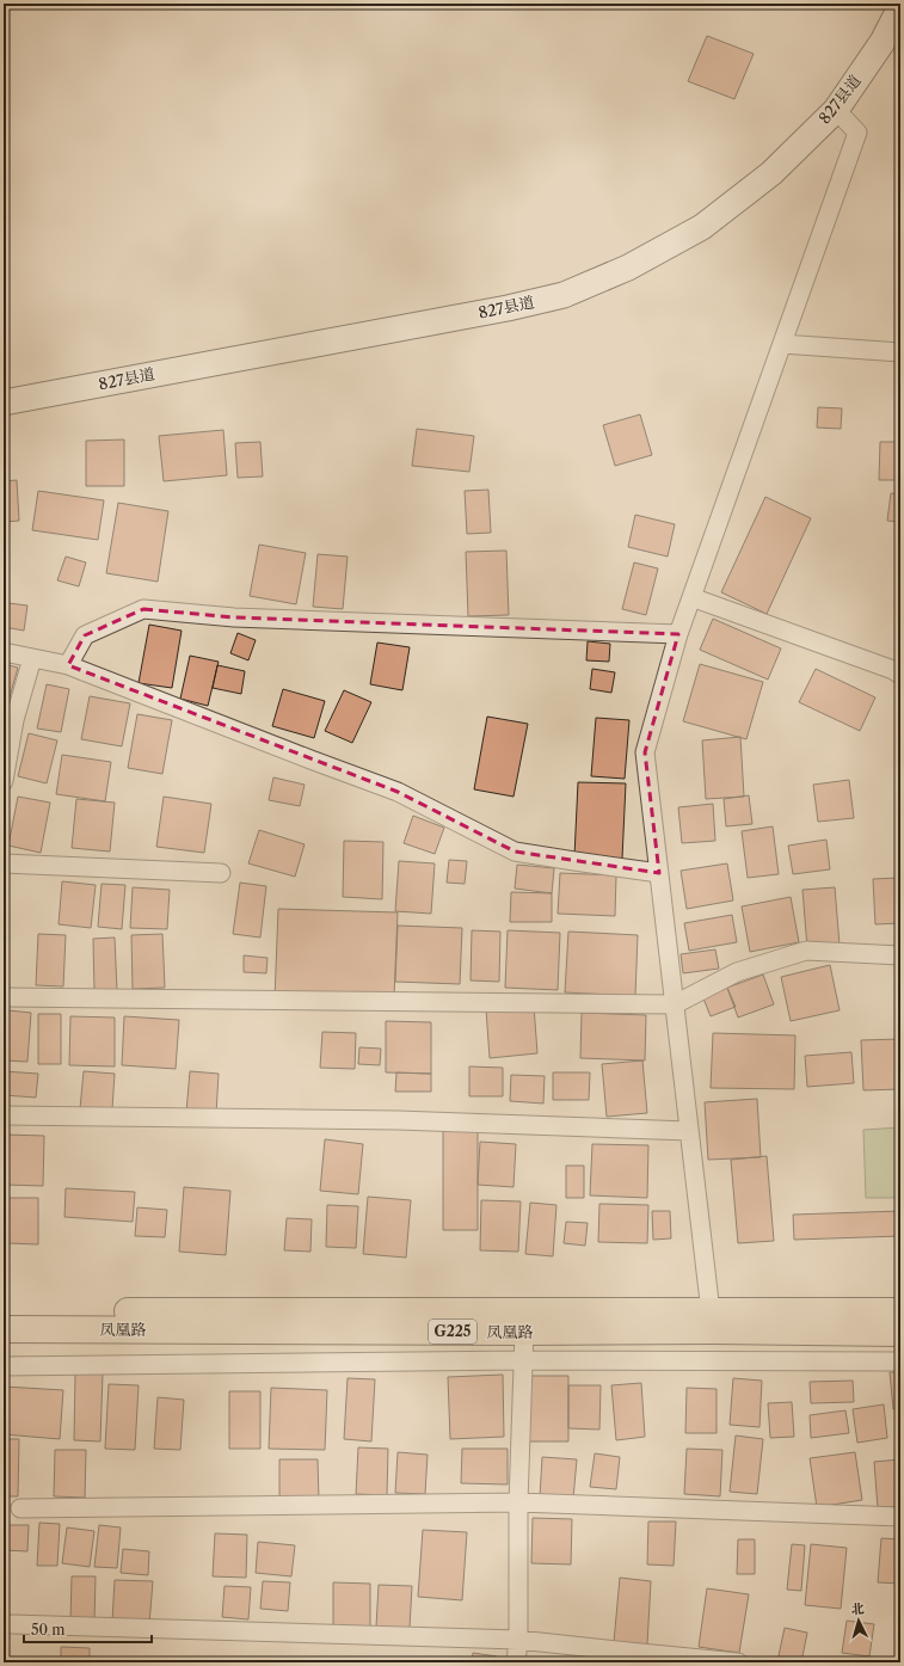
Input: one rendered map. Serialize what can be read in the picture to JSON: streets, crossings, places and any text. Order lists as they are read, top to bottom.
{
  "streets": {
    "highway": ["凤凰路", "G225"],
    "main road": ["827县道"]
  },
  "scale_bar": "50 m",
  "north": "top"
}
